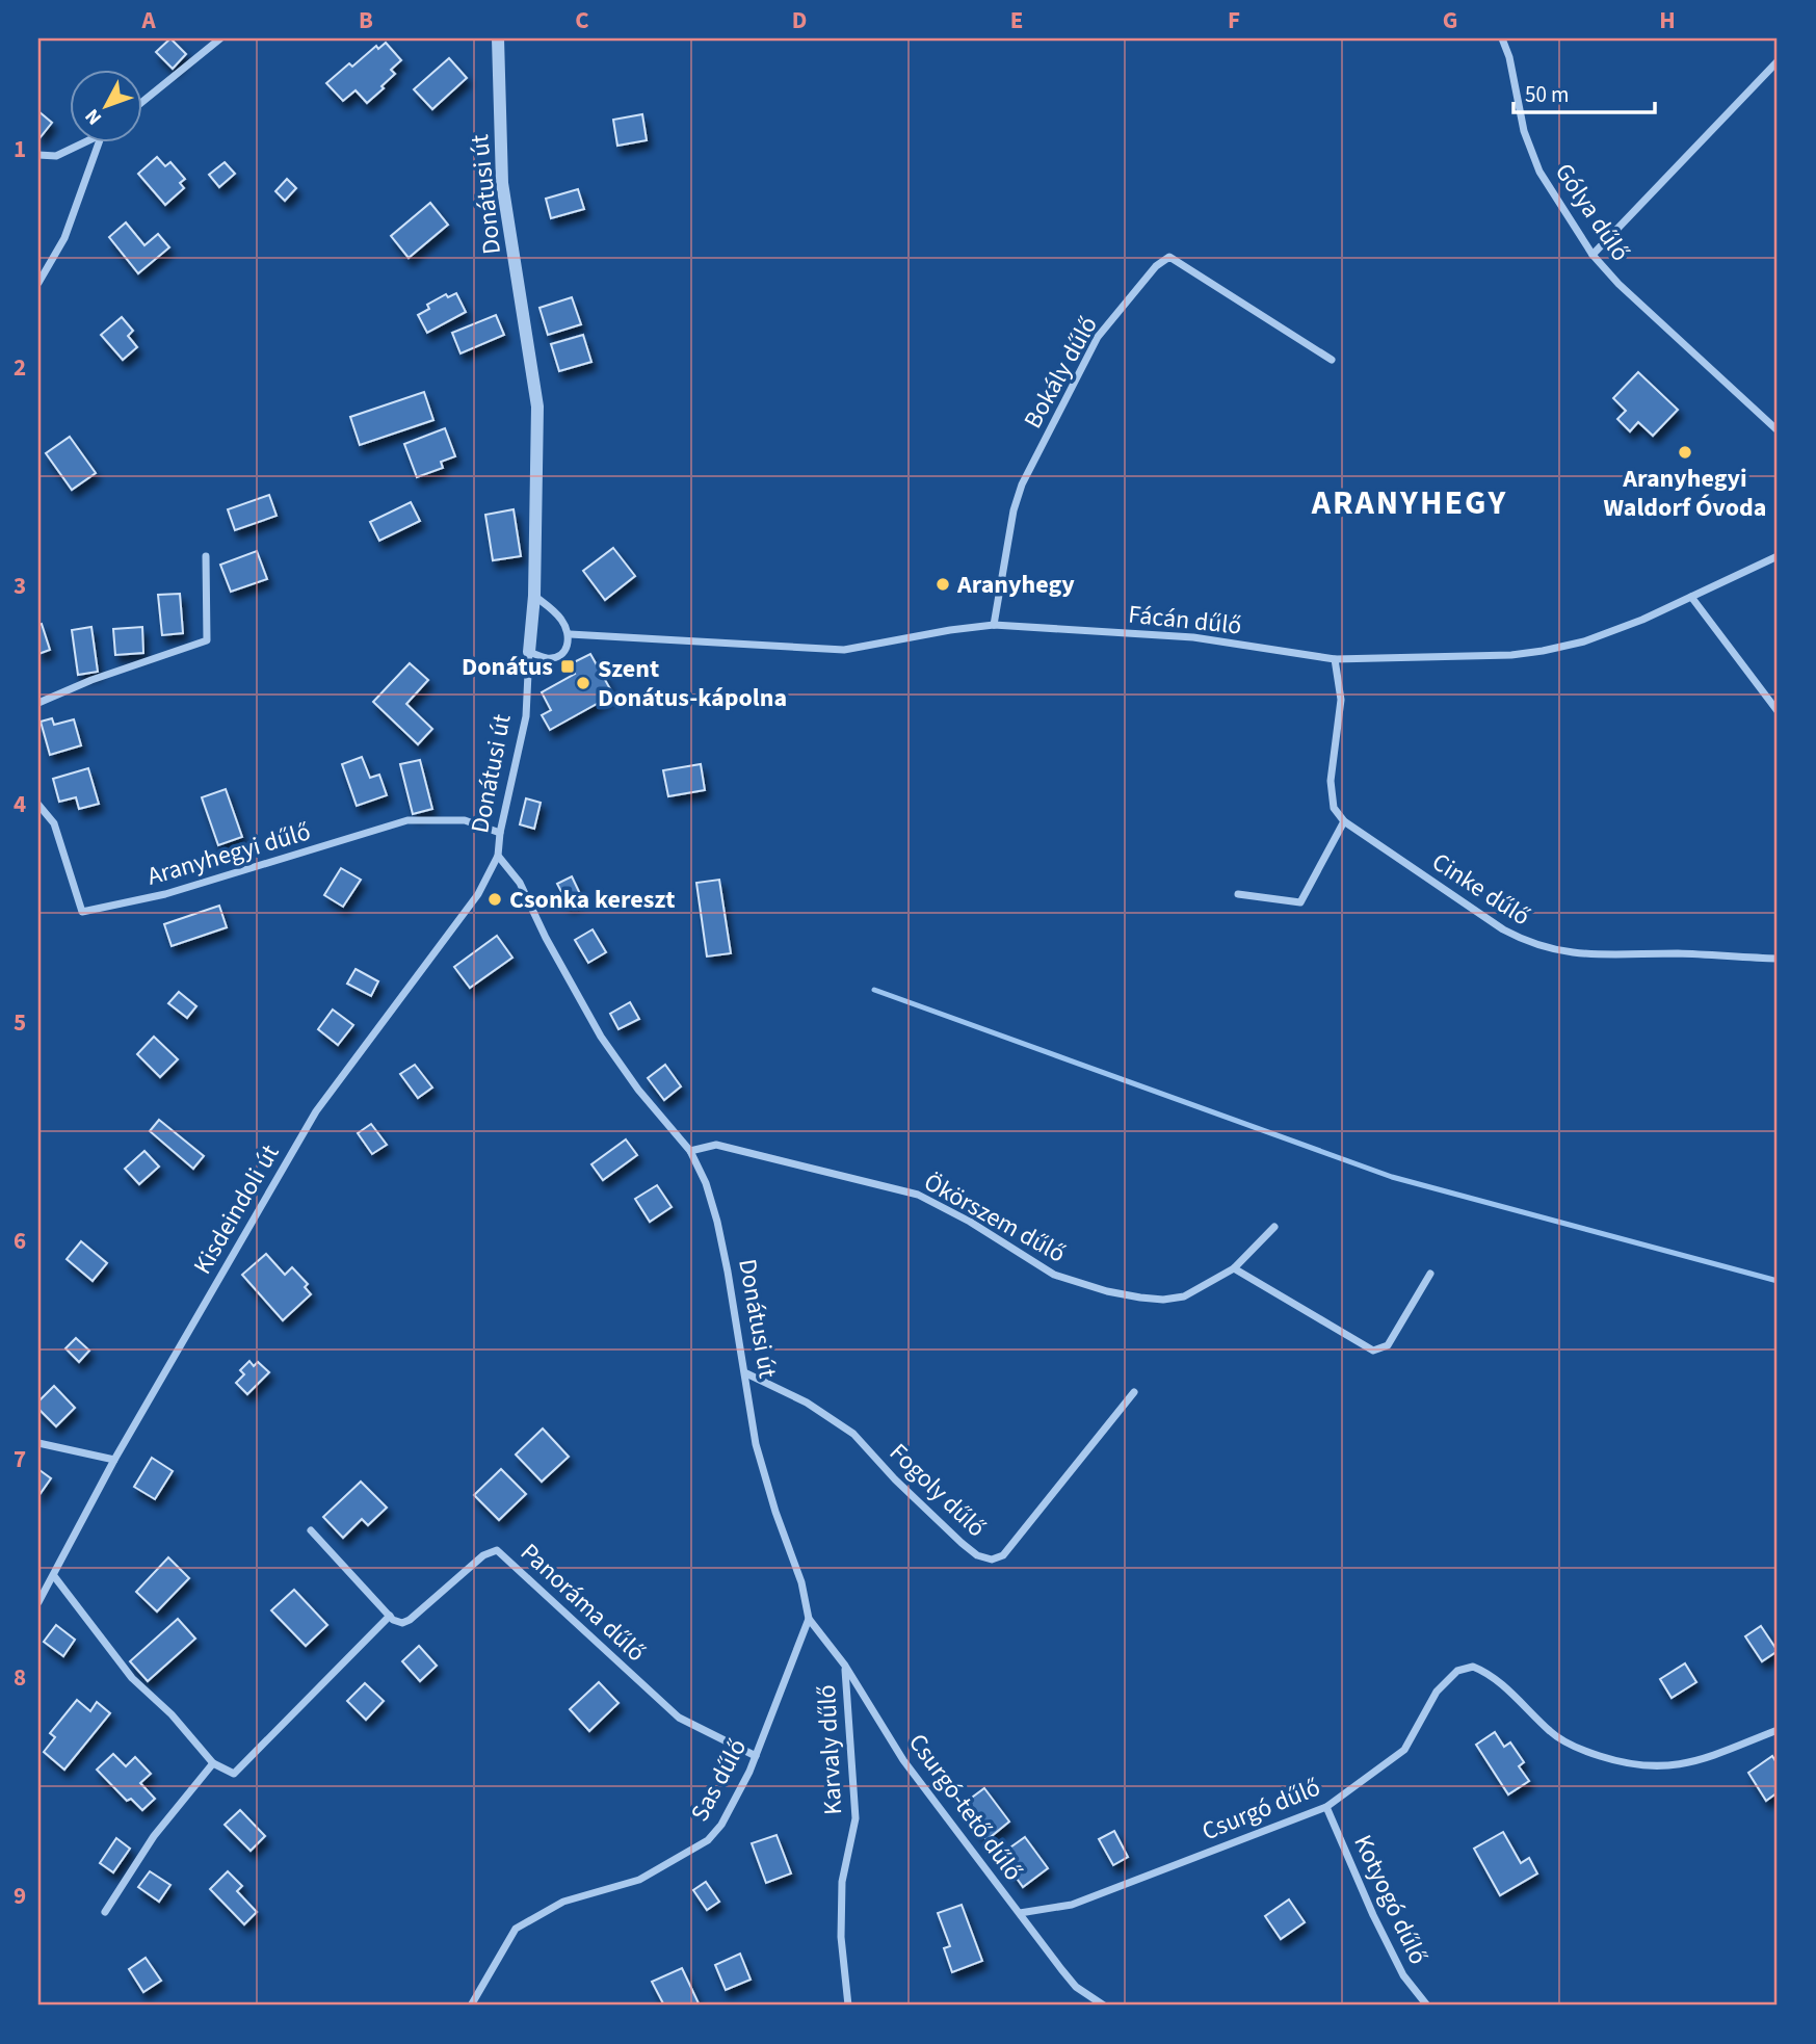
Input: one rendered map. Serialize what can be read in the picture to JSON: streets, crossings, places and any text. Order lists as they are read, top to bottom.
{
  "streets": {
    "street": [
      "Donátusi út",
      "Gólya dűlő",
      "Bokály dűlő",
      "Fácán dűlő",
      "Aranyhegyi dűlő",
      "Cinke dűlő",
      "Kisdeindoli út",
      "Ökörszem dűlő",
      "Fogoly dűlő",
      "Panoráma dűlő",
      "Karvaly dűlő",
      "Sas dűlő",
      "Csurgó-tető dűlő",
      "Csurgó dűlő",
      "Kotyogó dűlő"
    ]
  },
  "crossings": [
    ["Donátusi út", "Aranyhegyi dűlő"],
    ["Donátusi út", "Kisdeindoli út"],
    ["Donátusi út", "Ökörszem dűlő"],
    ["Donátusi út", "Fogoly dűlő"],
    ["Donátusi út", "Sas dűlő"],
    ["Donátusi út", "Csurgó-tető dűlő"],
    ["Bokály dűlő", "Fácán dűlő"],
    ["Panoráma dűlő", "Sas dűlő"],
    ["Karvaly dűlő", "Csurgó-tető dűlő"],
    ["Sas dűlő", "Csurgó-tető dűlő"],
    ["Csurgó-tető dűlő", "Csurgó dűlő"],
    ["Csurgó dűlő", "Kotyogó dűlő"]
  ],
  "districts": ["ARANYHEGY"],
  "places": {
    "other": [
      "Aranyhegyi Waldorf Óvoda",
      "Aranyhegy",
      "Szent Donátus-kápolna",
      "Csonka kereszt"
    ],
    "transit": ["Donátus"]
  },
  "scale_bar": "50 m",
  "north": "bottom left",
  "grid": {
    "columns": [
      "A",
      "B",
      "C",
      "D",
      "E",
      "F",
      "G",
      "H"
    ],
    "rows": [
      "1",
      "2",
      "3",
      "4",
      "5",
      "6",
      "7",
      "8",
      "9"
    ]
  }
}
